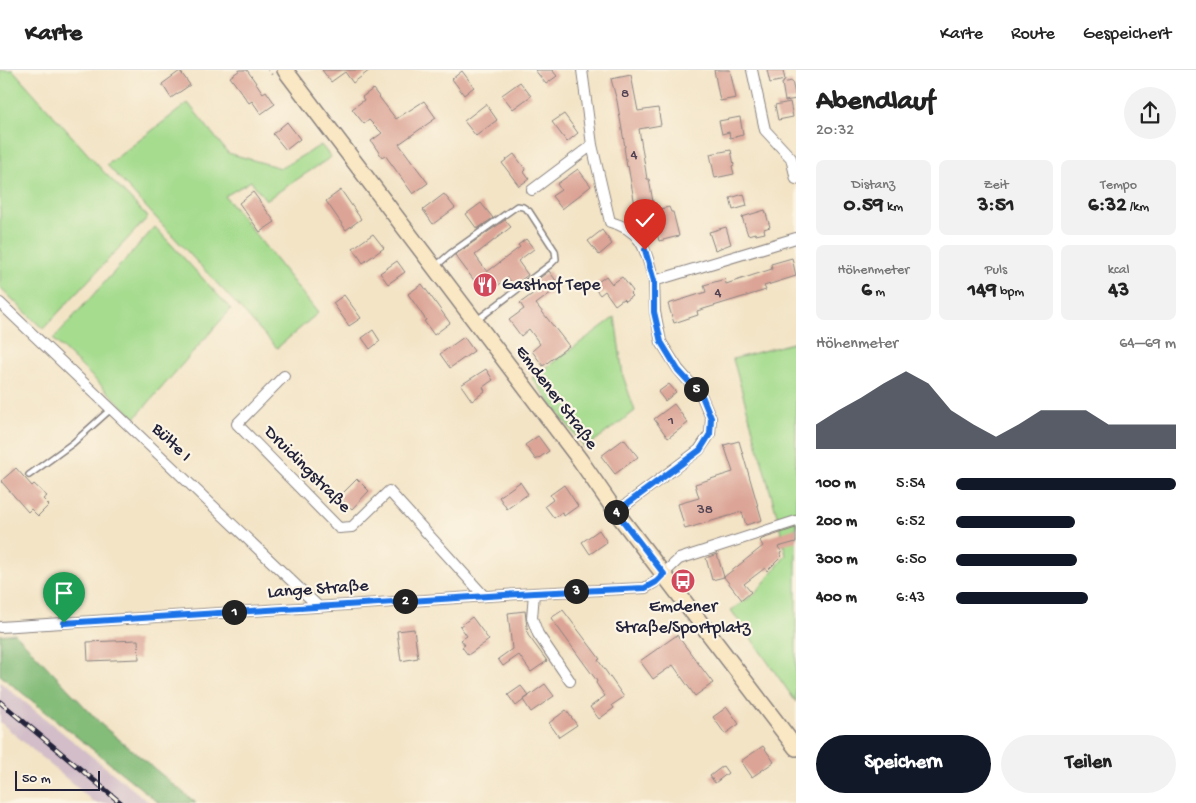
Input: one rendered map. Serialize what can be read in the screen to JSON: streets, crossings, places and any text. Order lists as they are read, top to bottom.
{
  "streets": {
    "street": [
      "Emdener Straße",
      "Bülte I",
      "Druidingstraße",
      "Lange Straße"
    ]
  },
  "crossings": [
    ["Emdener Straße", "Lange Straße"],
    ["Bülte I", "Lange Straße"],
    ["Druidingstraße", "Lange Straße"]
  ],
  "places": {
    "restaurant": ["Gasthof Tepe"],
    "bus stop": ["Emdener Straße/Sportplatz"]
  },
  "house_numbers": [
    "8",
    "4",
    "4",
    "1",
    "38"
  ],
  "scale_bar": "50 m",
  "page": {
    "header": "Karte",
    "nav": ["Karte", "Route", "Gespeichert"],
    "heading": ["Abendlauf", "20:32"],
    "stats": [
      ["Distanz", "0.59 km"],
      ["Zeit", "3:51"],
      ["Tempo", "6:32 /km"],
      ["Höhenmeter", "6 m"],
      ["Puls", "149 bpm"],
      ["kcal", "43"]
    ],
    "chart": ["Höhenmeter", "64–69 m"],
    "pins": [
      "5",
      "4",
      "3",
      "2",
      "1"
    ],
    "list": [
      {
        "name": "100 m",
        "note": "5:54"
      },
      {
        "name": "200 m",
        "note": "6:52"
      },
      {
        "name": "300 m",
        "note": "6:50"
      },
      {
        "name": "400 m",
        "note": "6:43"
      }
    ],
    "buttons": ["Speichern", "Teilen"],
    "scale": "50 m"
  }
}
